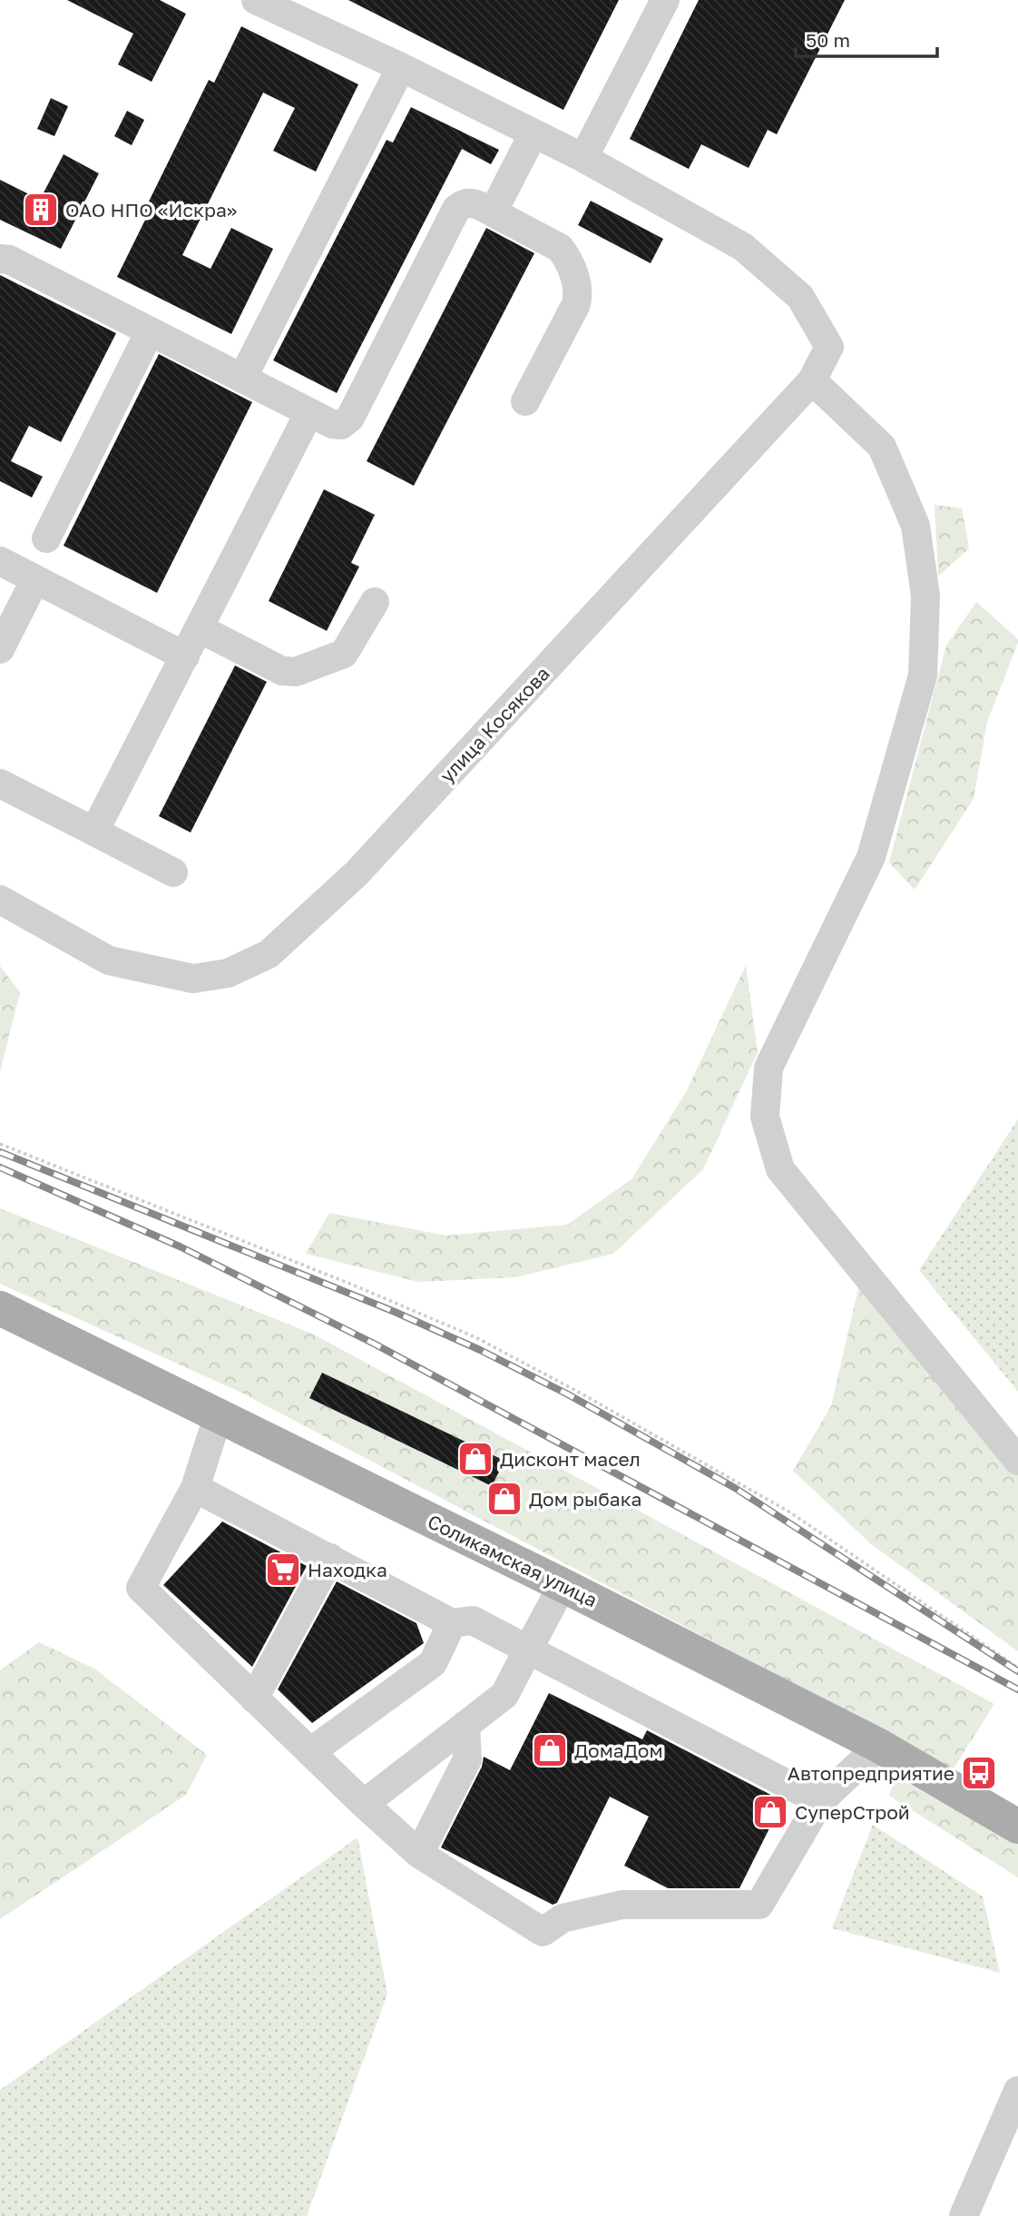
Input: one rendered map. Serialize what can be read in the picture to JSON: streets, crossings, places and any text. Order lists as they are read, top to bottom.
{
  "streets": {
    "main road": ["Соликамская улица"],
    "street": ["улица Косякова"]
  },
  "places": {
    "building": ["ОАО НПО «Искра»"],
    "shop": [
      "Дисконт масел",
      "Дом рыбака",
      "ДомаДом",
      "СуперСтрой"
    ],
    "supermarket": ["Находка"],
    "bus stop": ["Автопредприятие"]
  },
  "scale_bar": "50 m"
}
